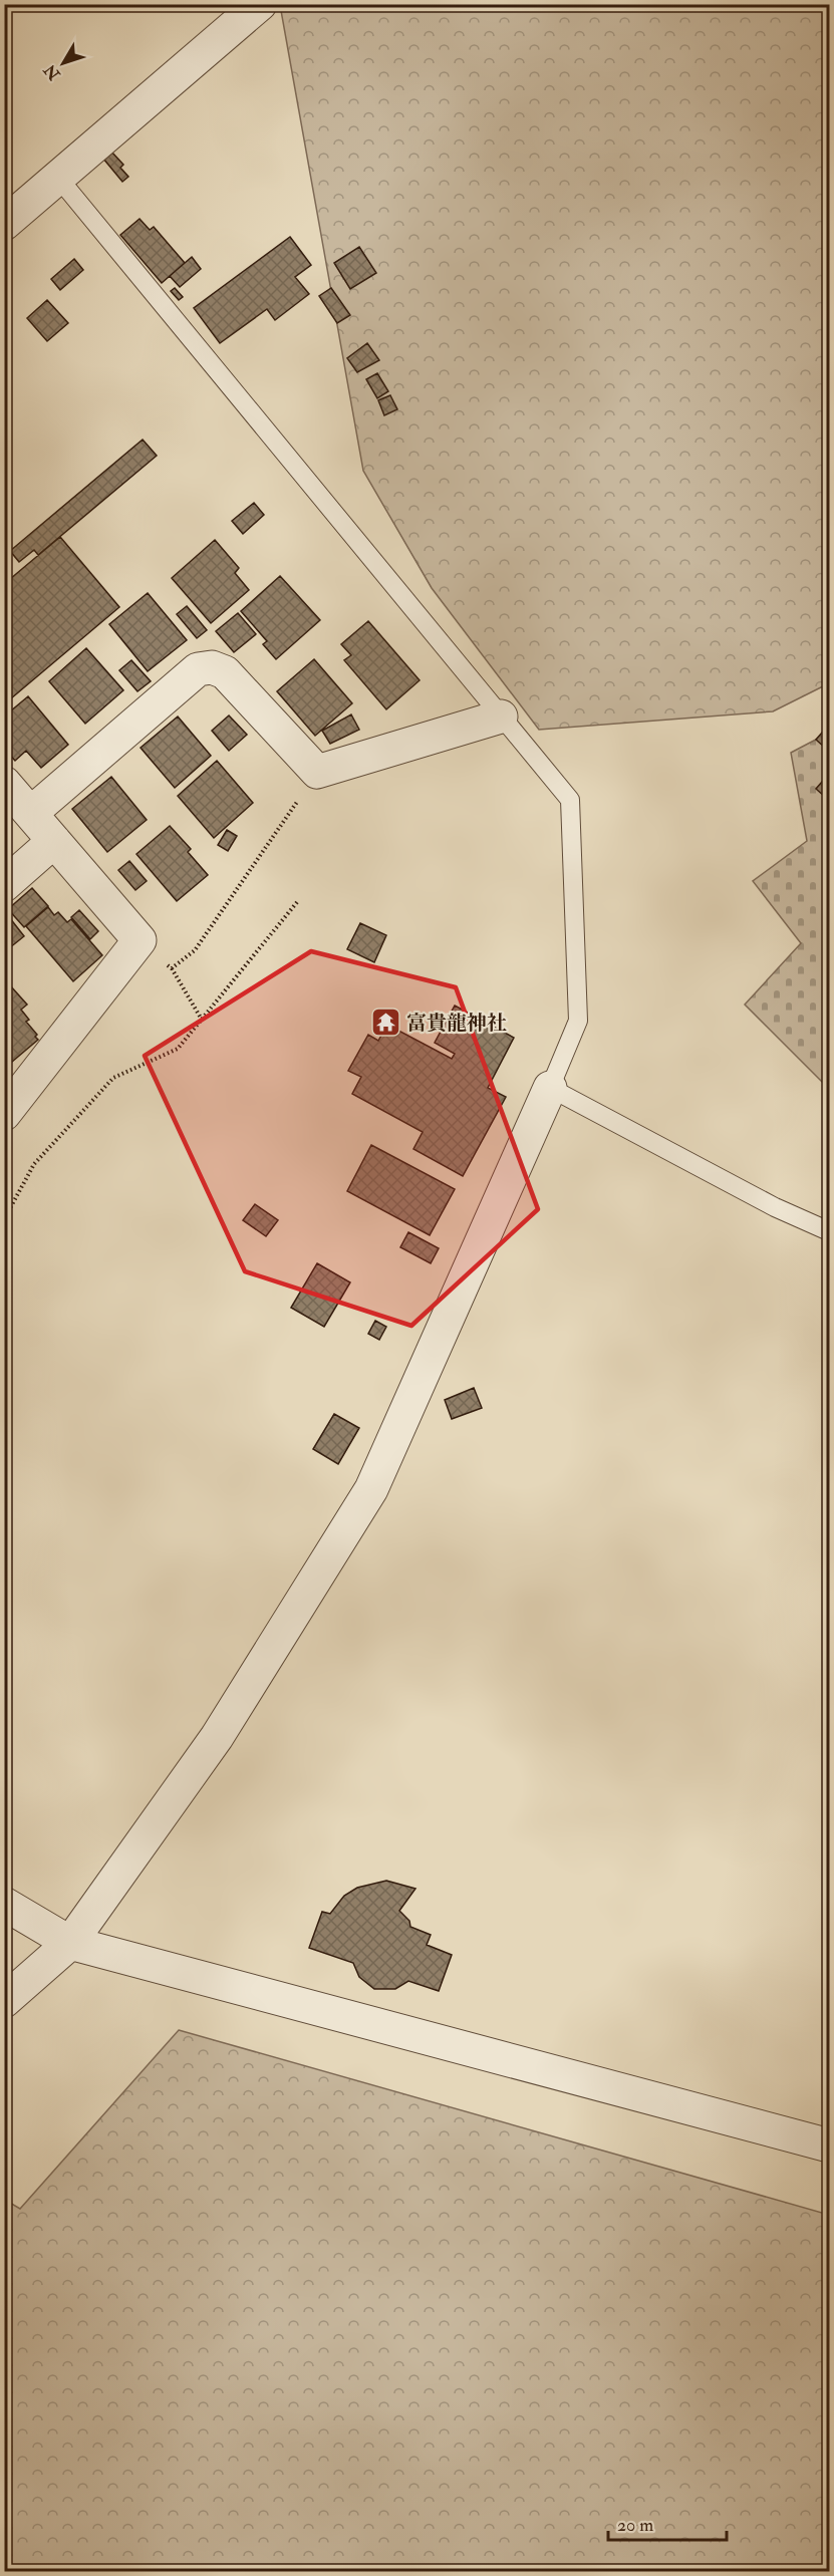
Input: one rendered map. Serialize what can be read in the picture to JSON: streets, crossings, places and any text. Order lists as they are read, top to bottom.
{
  "places": {
    "temple": ["富貴龍神社"]
  },
  "scale_bar": "20 m",
  "north": "bottom left"
}
